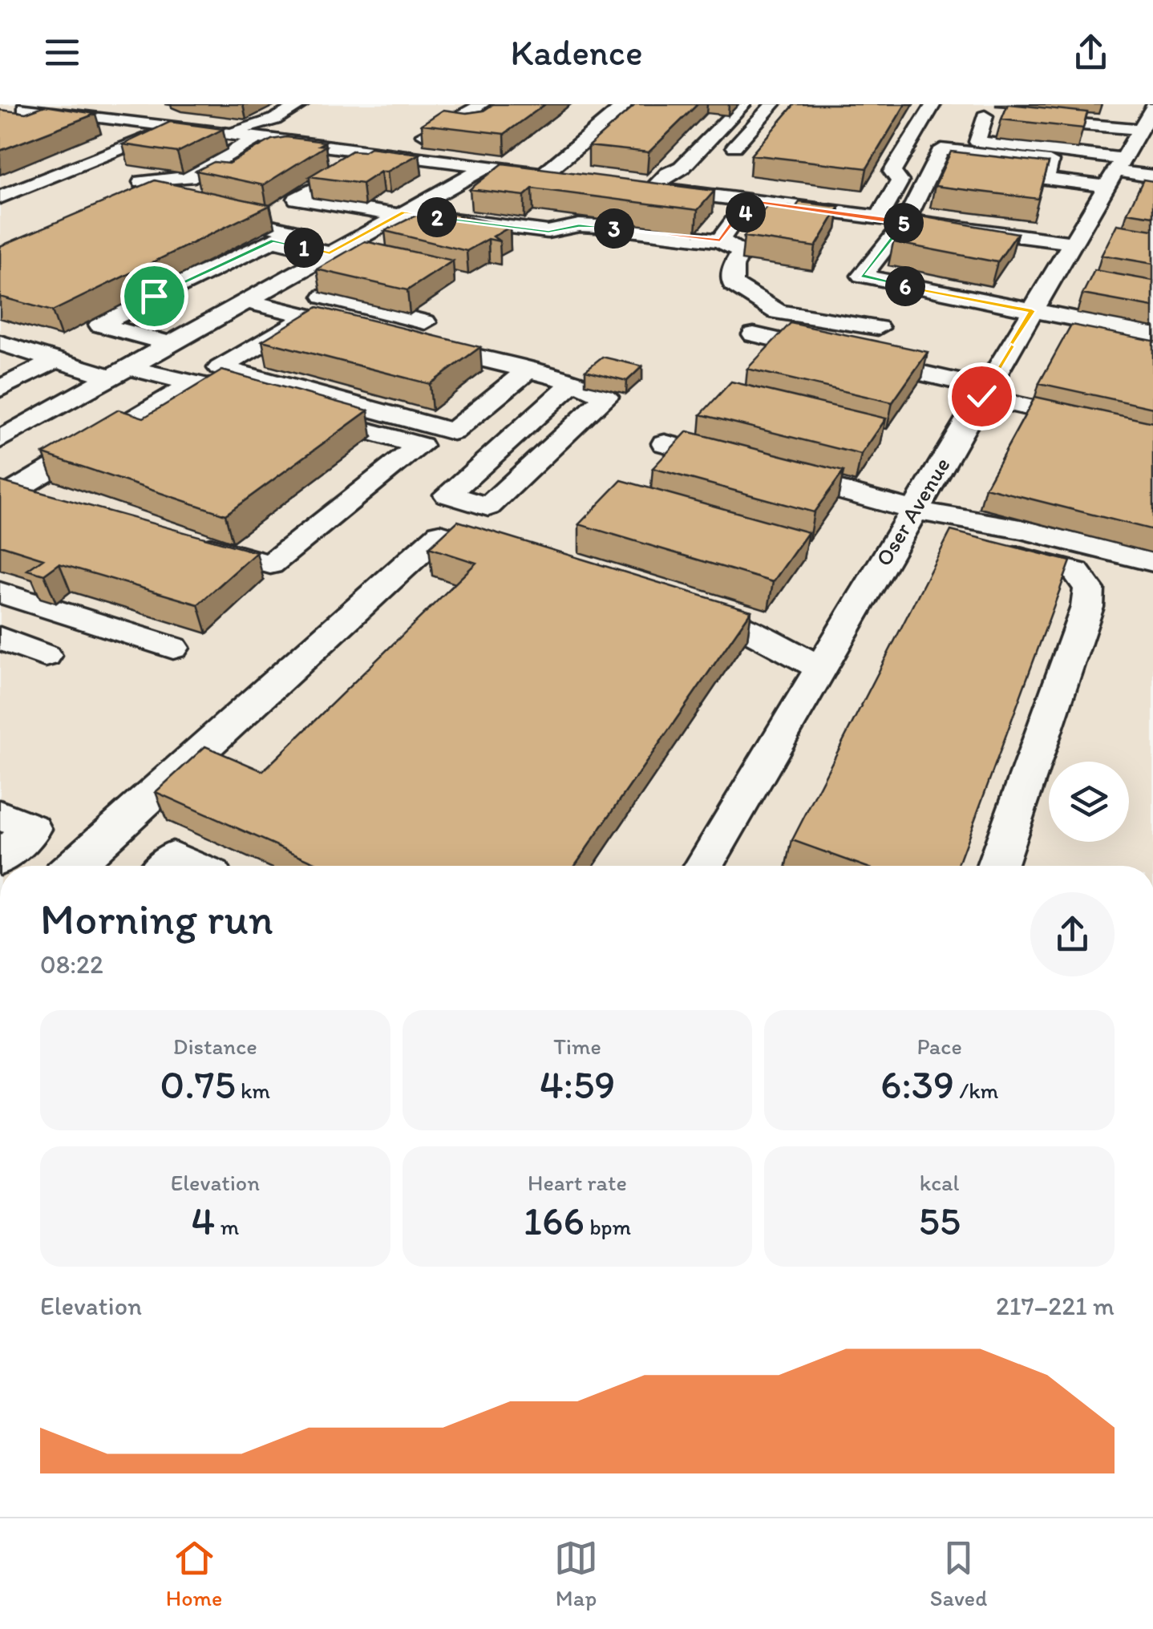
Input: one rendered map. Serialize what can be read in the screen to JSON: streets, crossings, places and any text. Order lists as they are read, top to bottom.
{
  "streets": {
    "street": ["Oser Avenue"]
  },
  "page": {
    "header": "Kadence",
    "pins": [
      "4",
      "2",
      "5",
      "3",
      "1",
      "6"
    ],
    "heading": ["Morning run", "08:22"],
    "stats": [
      ["Distance", "0.75 km"],
      ["Time", "4:59"],
      ["Pace", "6:39 /km"],
      ["Elevation", "4 m"],
      ["Heart rate", "166 bpm"],
      ["kcal", "55"]
    ],
    "chart": ["Elevation", "217–221 m"],
    "tabs": ["Home", "Map", "Saved"]
  }
}
